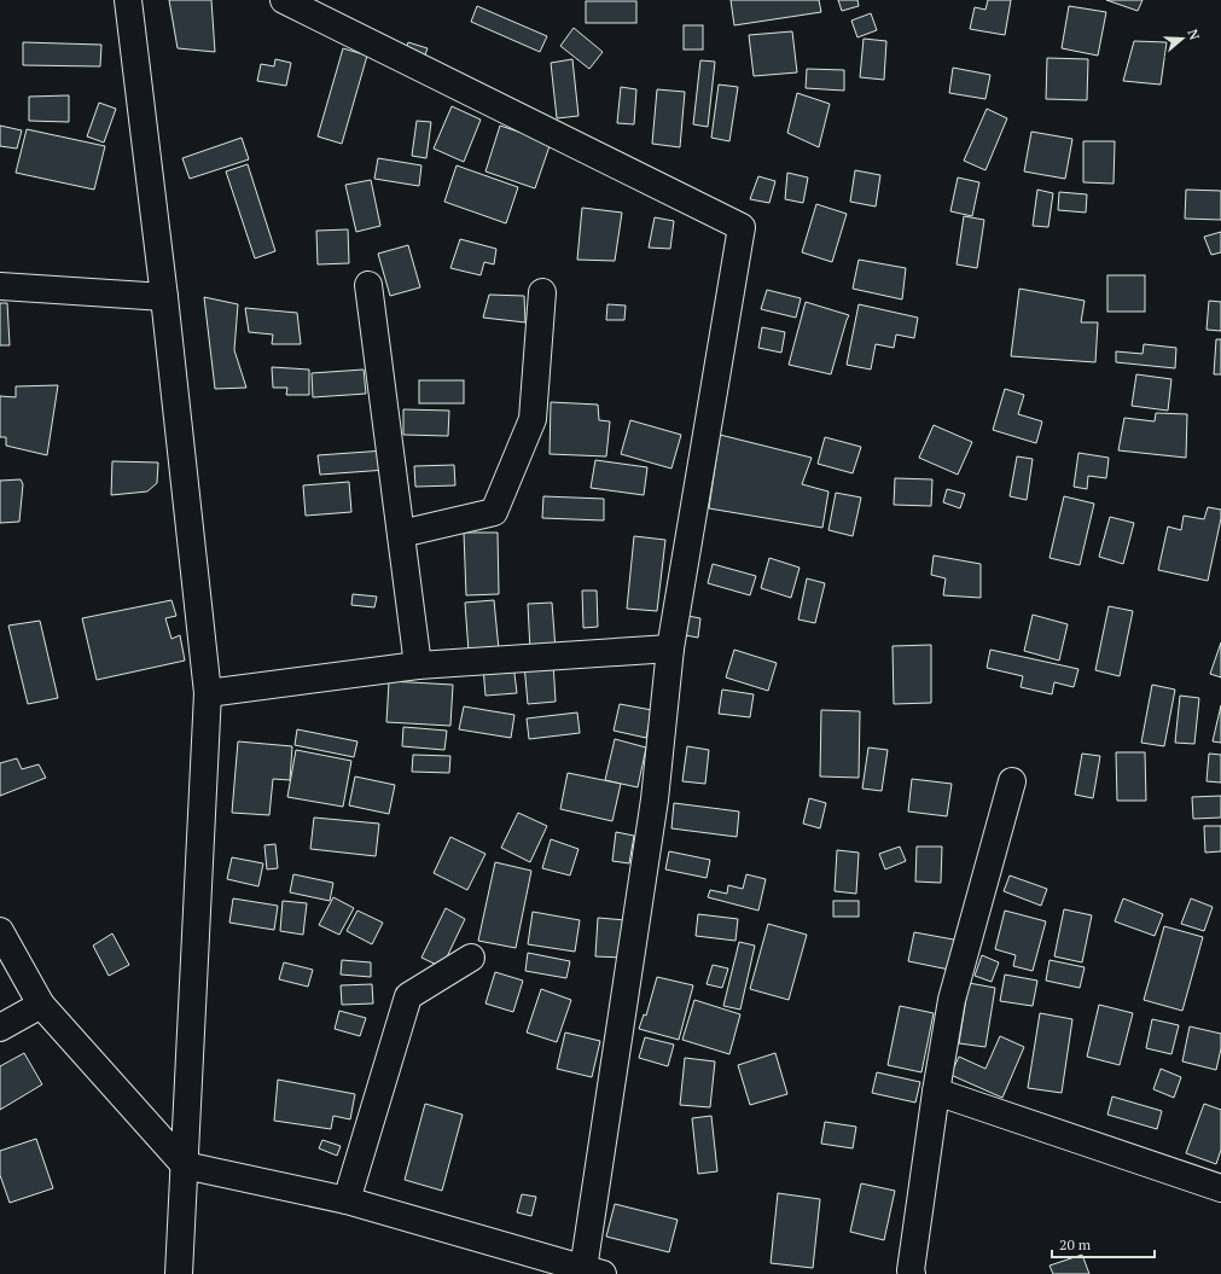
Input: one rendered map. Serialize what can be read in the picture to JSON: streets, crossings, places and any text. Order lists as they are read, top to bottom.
{
  "scale_bar": "20 m",
  "north": "right"
}
